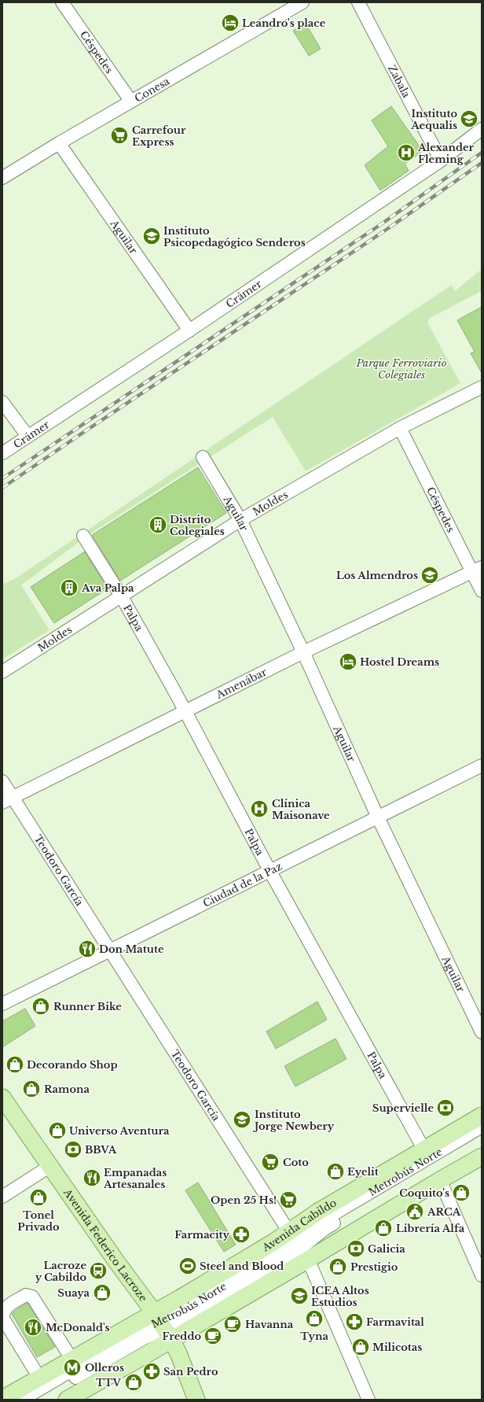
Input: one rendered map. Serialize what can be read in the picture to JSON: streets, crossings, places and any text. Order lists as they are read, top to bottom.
{
  "streets": {
    "main road": ["Avenida Cabildo", "Avenida Federico Lacroze"],
    "street": [
      "Céspedes",
      "Zabala",
      "Conesa",
      "Aguilar",
      "Crámer",
      "Moldes",
      "Palpa",
      "Amenábar",
      "Teodoro García",
      "Ciudad de la Paz",
      "Metrobús Norte"
    ]
  },
  "crossings": [
    ["Céspedes", "Conesa"],
    ["Céspedes", "Moldes"],
    ["Céspedes", "Amenábar"],
    ["Zabala", "Crámer"],
    ["Conesa", "Aguilar"],
    ["Aguilar", "Crámer"],
    ["Aguilar", "Moldes"],
    ["Aguilar", "Amenábar"],
    ["Aguilar", "Ciudad de la Paz"],
    ["Moldes", "Palpa"],
    ["Palpa", "Amenábar"],
    ["Palpa", "Ciudad de la Paz"],
    ["Palpa", "Avenida Cabildo"],
    ["Amenábar", "Teodoro García"],
    ["Teodoro García", "Ciudad de la Paz"],
    ["Teodoro García", "Metrobús Norte"],
    ["Teodoro García", "Avenida Cabildo"],
    ["Metrobús Norte", "Avenida Cabildo"],
    ["Metrobús Norte", "Avenida Federico Lacroze"],
    ["Avenida Cabildo", "Avenida Federico Lacroze"]
  ],
  "parks": ["Parque Ferroviario Colegiales"],
  "places": {
    "hotel": ["Leandro's place", "Hostel Dreams"],
    "school or university": [
      "Instituto Aequalis",
      "Instituto Psicopedagógico Senderos",
      "Los Almendros",
      "Instituto Jorge Newbery",
      "ICEA Altos Estudios"
    ],
    "supermarket": ["Carrefour Express", "Coto", "Open 25 Hs!"],
    "hospital": ["Alexander Fleming", "Clínica Maisonave"],
    "building": ["Distrito Colegiales", "Ava Palpa"],
    "restaurant": ["Don Matute", "Empanadas Artesanales", "McDonald's"],
    "shop": [
      "Runner Bike",
      "Decorando Shop",
      "Ramona",
      "Universo Aventura",
      "Eyelit",
      "Coquito's",
      "Tonel Privado",
      "Librería Alfa",
      "Prestigio",
      "Suaya",
      "Tyna",
      "Milicotas",
      "TTV"
    ],
    "bank": ["Supervielle", "BBVA", "Galicia"],
    "public building": ["ARCA"],
    "pharmacy": ["Farmacity", "Farmavital", "San Pedro"],
    "sports": ["Steel and Blood"],
    "bus stop": ["Lacroze y Cabildo"],
    "cafe": ["Havanna", "Freddo"],
    "metro station": ["Olleros"]
  }
}
